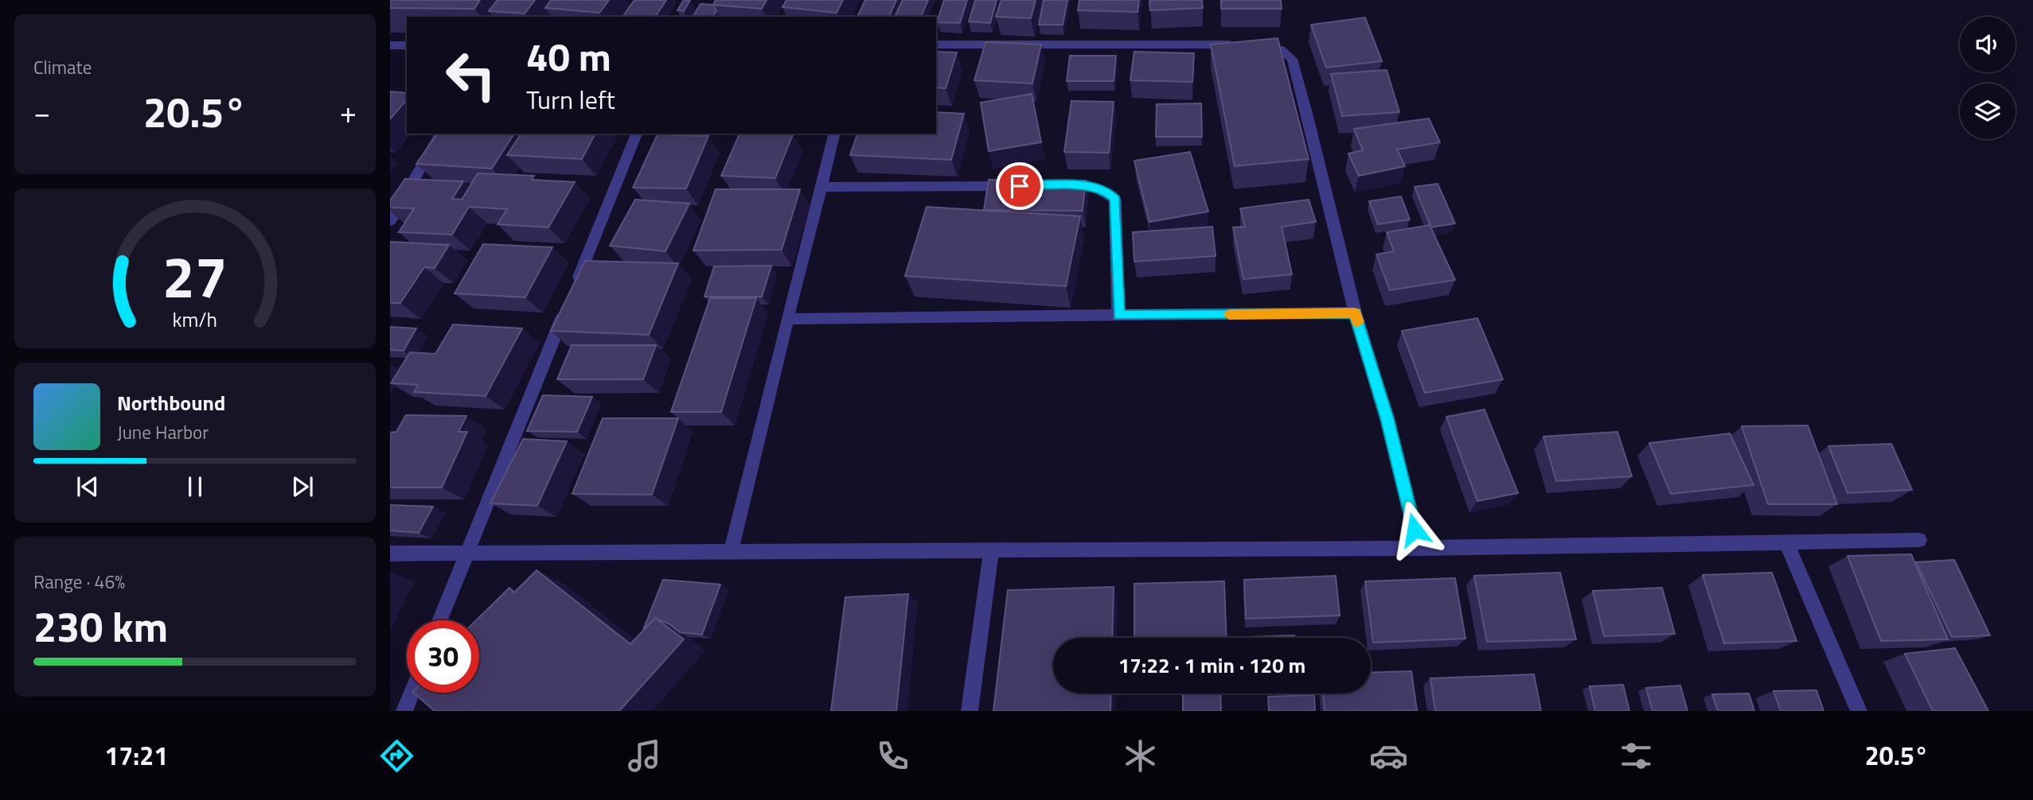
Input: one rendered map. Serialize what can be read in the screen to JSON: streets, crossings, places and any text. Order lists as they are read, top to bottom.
{
  "page": {
    "tile": [
      "Climate",
      ["Range · 46%", "230 km"]
    ],
    "turn": ["40 m", "Turn left"],
    "heat": ["−", "20.5°", "+"],
    "song": ["Northbound", "June Harbor"],
    "limit": "30",
    "trip": "17:22 · 1 min · 120 m",
    "tabs": ["17:21", "20.5°"],
    "gauge": ["27", "km/h"]
  }
}
